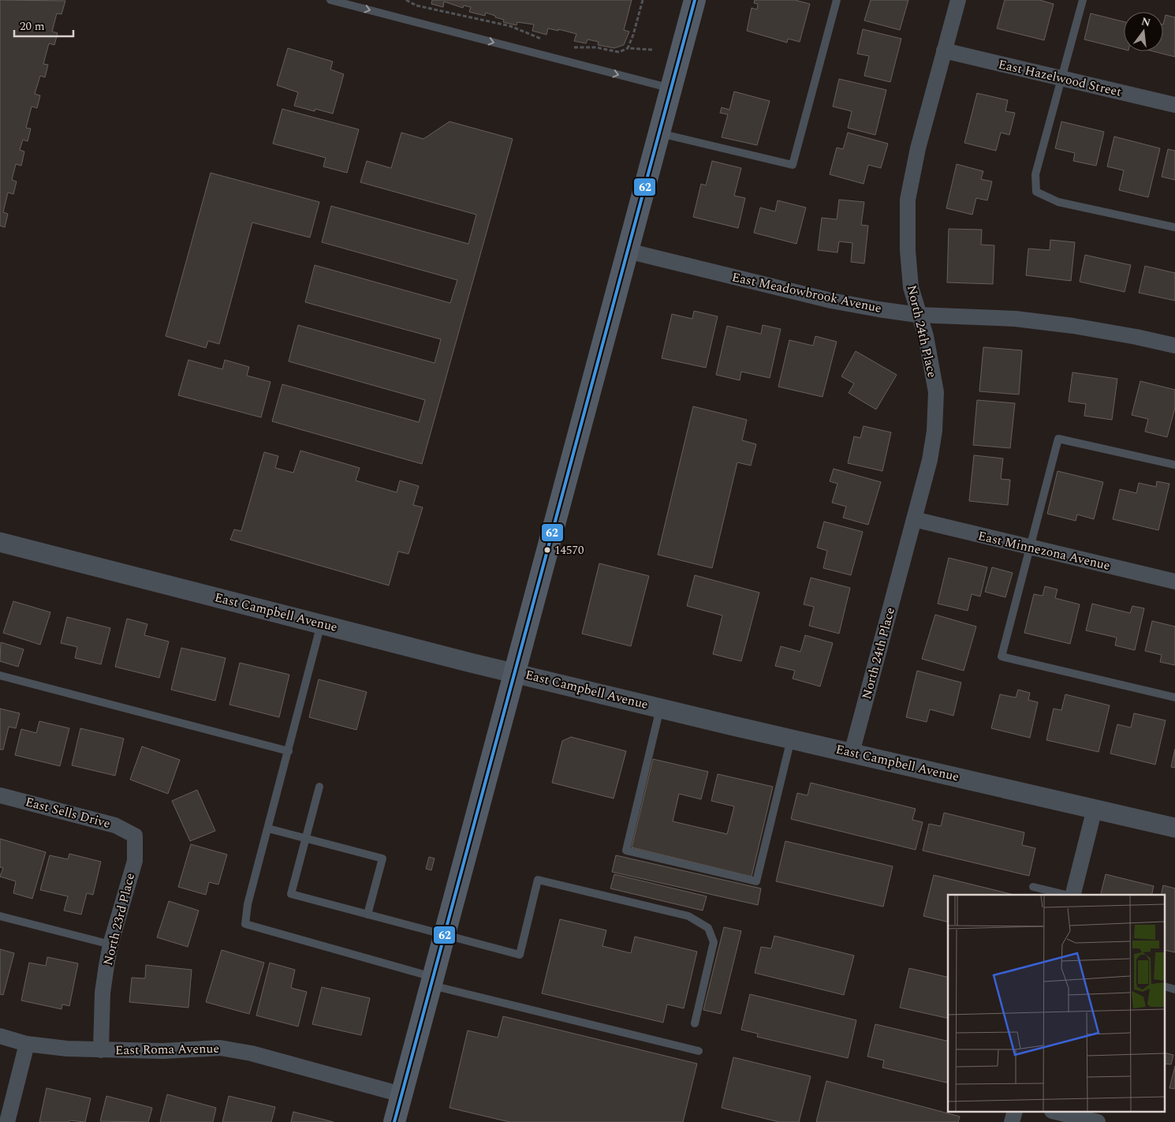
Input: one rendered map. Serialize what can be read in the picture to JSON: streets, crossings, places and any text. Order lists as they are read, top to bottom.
{
  "streets": {
    "street": [
      "East Hazelwood Street",
      "East Meadowbrook Avenue",
      "North 24th Place",
      "East Minnezona Avenue",
      "East Campbell Avenue",
      "East Sells Drive",
      "North 23rd Place",
      "East Roma Avenue"
    ]
  },
  "crossings": [
    ["East Hazelwood Street", "North 24th Place"],
    ["East Meadowbrook Avenue", "North 24th Place"],
    ["North 24th Place", "East Minnezona Avenue"],
    ["North 24th Place", "East Campbell Avenue"],
    ["East Sells Drive", "North 23rd Place"],
    ["North 23rd Place", "East Roma Avenue"]
  ],
  "places": ["14570"],
  "lines": ["transit line 62"],
  "scale_bar": "20 m",
  "north": "top"
}
